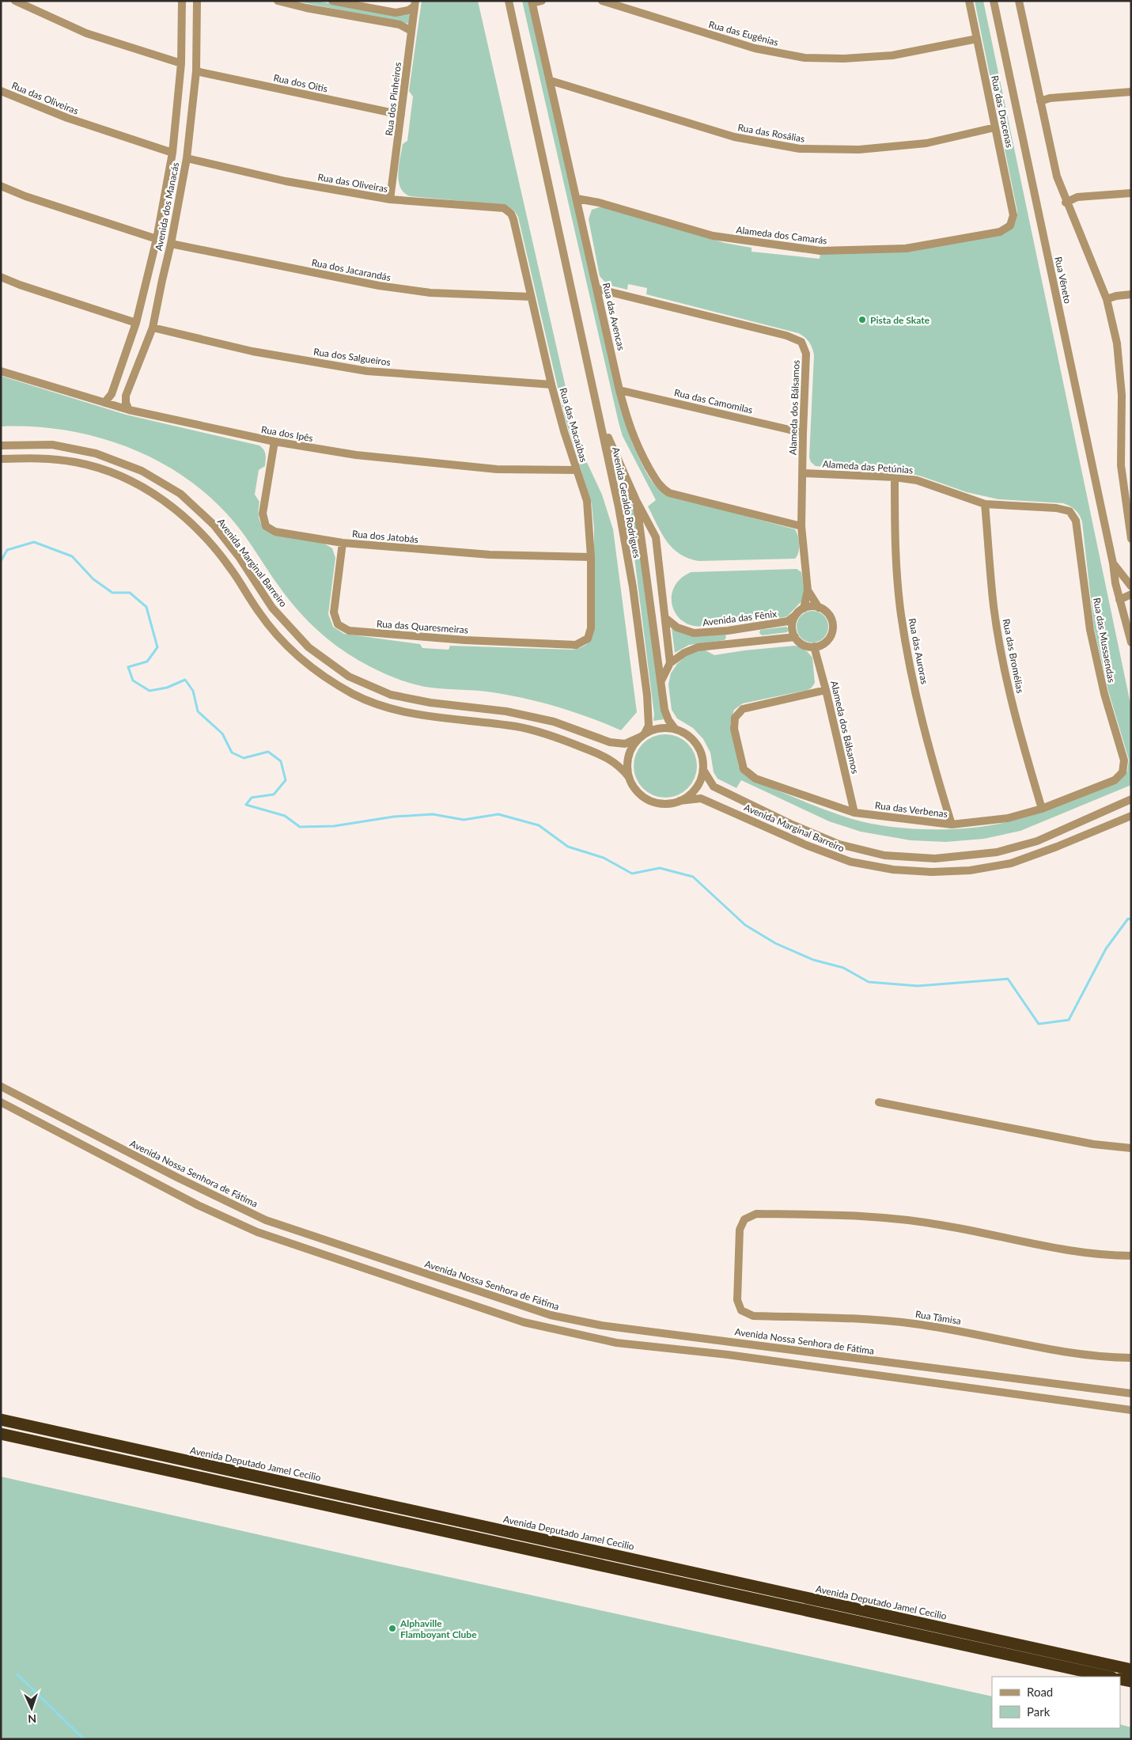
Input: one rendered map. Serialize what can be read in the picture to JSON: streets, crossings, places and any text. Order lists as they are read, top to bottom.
{
  "streets": {
    "highway": ["Avenida Deputado Jamel Cecilio"],
    "street": [
      "Rua das Eugênias",
      "Rua dos Oitis",
      "Rua das Oliveiras",
      "Rua dos Pinheiros",
      "Rua das Dracenas",
      "Rua das Rosálias",
      "Avenida dos Manacás",
      "Alameda dos Camarás",
      "Rua dos Jacarandás",
      "Rua Vêneto",
      "Rua das Avencas",
      "Rua dos Salgueiros",
      "Rua das Camomilas",
      "Alameda dos Bálsamos",
      "Rua das Macaúbas",
      "Rua dos Ipês",
      "Alameda das Petúnias",
      "Avenida Geraldo Rodrigues",
      "Rua dos Jatobás",
      "Avenida Marginal Barreiro",
      "Avenida das Fênix",
      "Rua das Quaresmeiras",
      "Rua das Mussaendas",
      "Rua das Auroras",
      "Rua das Bromélias",
      "Rua das Verbenas",
      "Avenida Nossa Senhora de Fátima",
      "Rua Tâmisa"
    ]
  },
  "crossings": [
    ["Rua das Eugênias", "Rua das Dracenas"],
    ["Rua dos Oitis", "Rua dos Pinheiros"],
    ["Rua dos Oitis", "Avenida dos Manacás"],
    ["Rua das Oliveiras", "Rua dos Pinheiros"],
    ["Rua das Oliveiras", "Avenida dos Manacás"],
    ["Rua das Oliveiras", "Rua das Macaúbas"],
    ["Rua das Dracenas", "Rua das Rosálias"],
    ["Rua das Dracenas", "Alameda dos Camarás"],
    ["Rua das Rosálias", "Rua das Avencas"],
    ["Avenida dos Manacás", "Rua dos Jacarandás"],
    ["Avenida dos Manacás", "Rua dos Salgueiros"],
    ["Avenida dos Manacás", "Rua dos Ipês"],
    ["Alameda dos Camarás", "Rua das Avencas"],
    ["Rua dos Jacarandás", "Rua das Macaúbas"],
    ["Rua das Avencas", "Rua das Camomilas"],
    ["Rua das Avencas", "Alameda dos Bálsamos"],
    ["Rua dos Salgueiros", "Rua das Macaúbas"],
    ["Rua das Camomilas", "Alameda dos Bálsamos"],
    ["Alameda dos Bálsamos", "Alameda das Petúnias"],
    ["Alameda dos Bálsamos", "Avenida das Fênix"],
    ["Alameda dos Bálsamos", "Rua das Verbenas"],
    ["Rua das Macaúbas", "Rua dos Ipês"],
    ["Rua das Macaúbas", "Rua dos Jatobás"],
    ["Rua das Macaúbas", "Rua das Quaresmeiras"],
    ["Rua dos Ipês", "Rua dos Jatobás"],
    ["Alameda das Petúnias", "Rua das Mussaendas"],
    ["Alameda das Petúnias", "Rua das Auroras"],
    ["Alameda das Petúnias", "Rua das Bromélias"],
    ["Avenida Geraldo Rodrigues", "Avenida Marginal Barreiro"],
    ["Avenida Geraldo Rodrigues", "Avenida das Fênix"],
    ["Rua dos Jatobás", "Rua das Quaresmeiras"],
    ["Rua das Mussaendas", "Rua das Verbenas"],
    ["Rua das Auroras", "Rua das Verbenas"],
    ["Rua das Bromélias", "Rua das Verbenas"]
  ],
  "places": ["Pista de Skate", "Alphaville Flamboyant Clube"],
  "legend": ["Road", "Park"],
  "north": "bottom"
}
